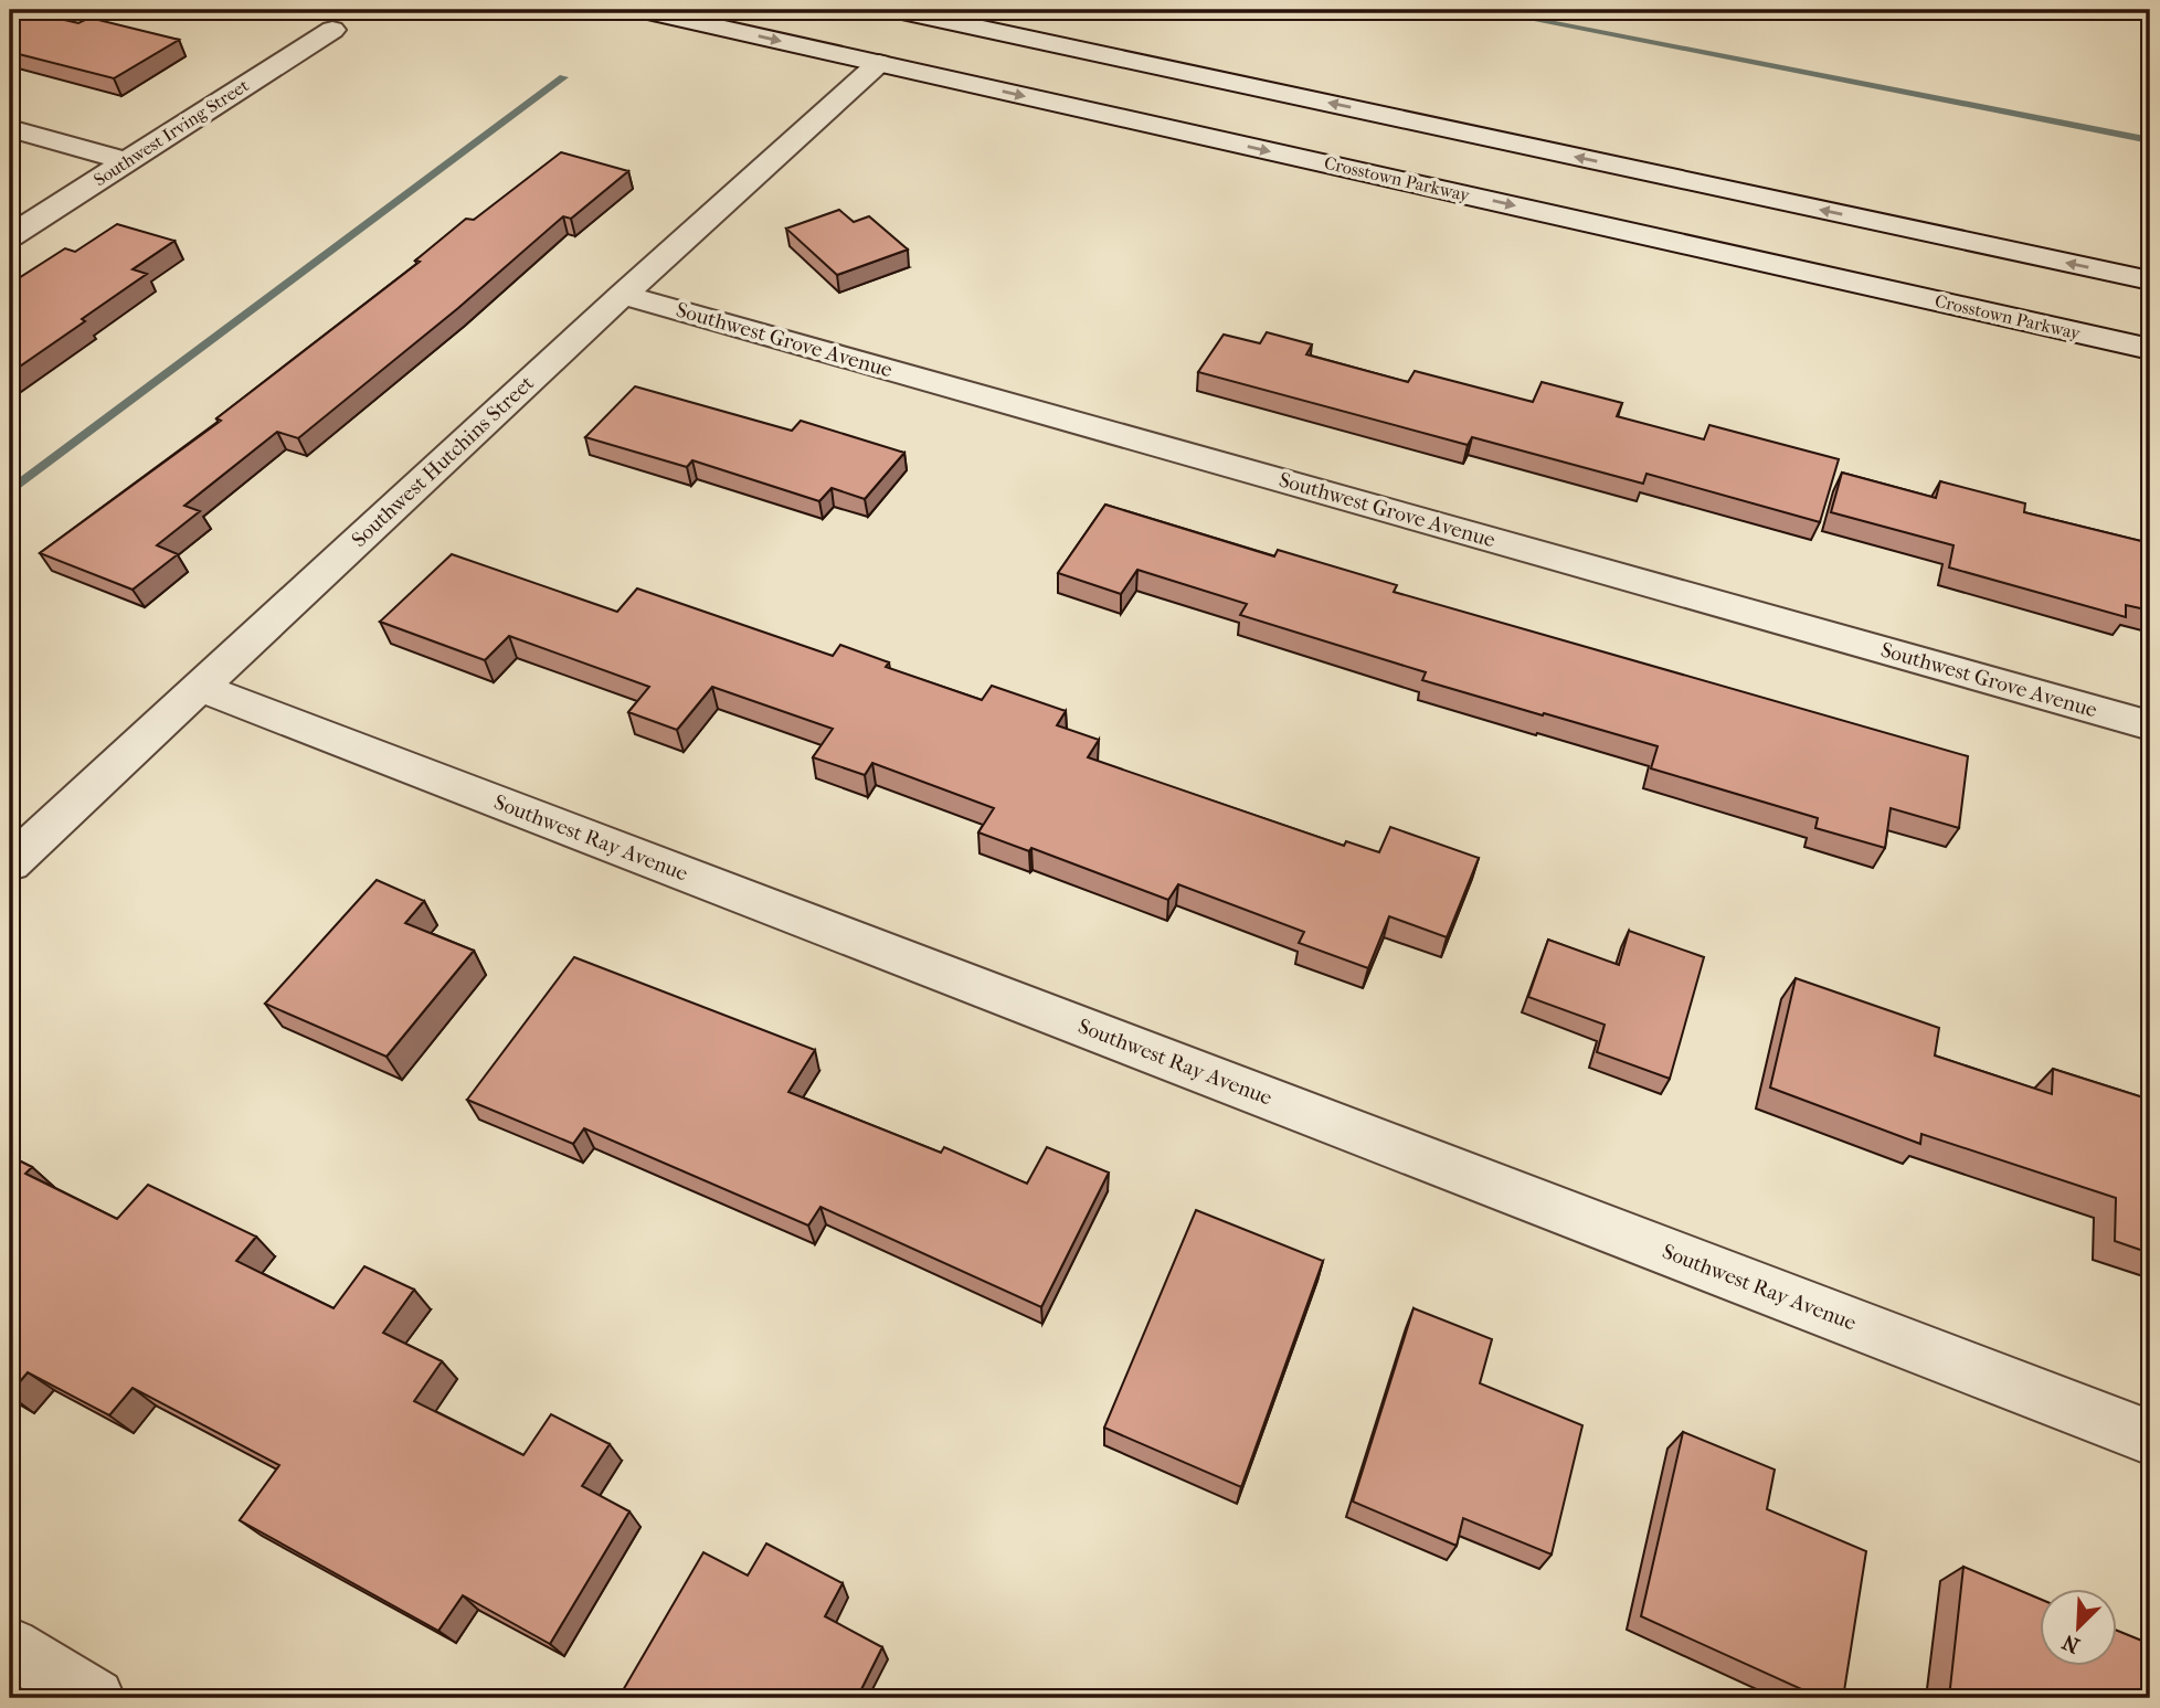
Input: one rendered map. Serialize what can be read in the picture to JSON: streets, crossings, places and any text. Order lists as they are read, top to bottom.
{
  "streets": {
    "street": [
      "Southwest Irving Street",
      "Crosstown Parkway",
      "Southwest Grove Avenue",
      "Southwest Hutchins Street",
      "Southwest Ray Avenue"
    ]
  },
  "crossings": [
    ["Crosstown Parkway", "Southwest Hutchins Street"],
    ["Southwest Grove Avenue", "Southwest Hutchins Street"],
    ["Southwest Hutchins Street", "Southwest Ray Avenue"]
  ],
  "north": "bottom left"
}
